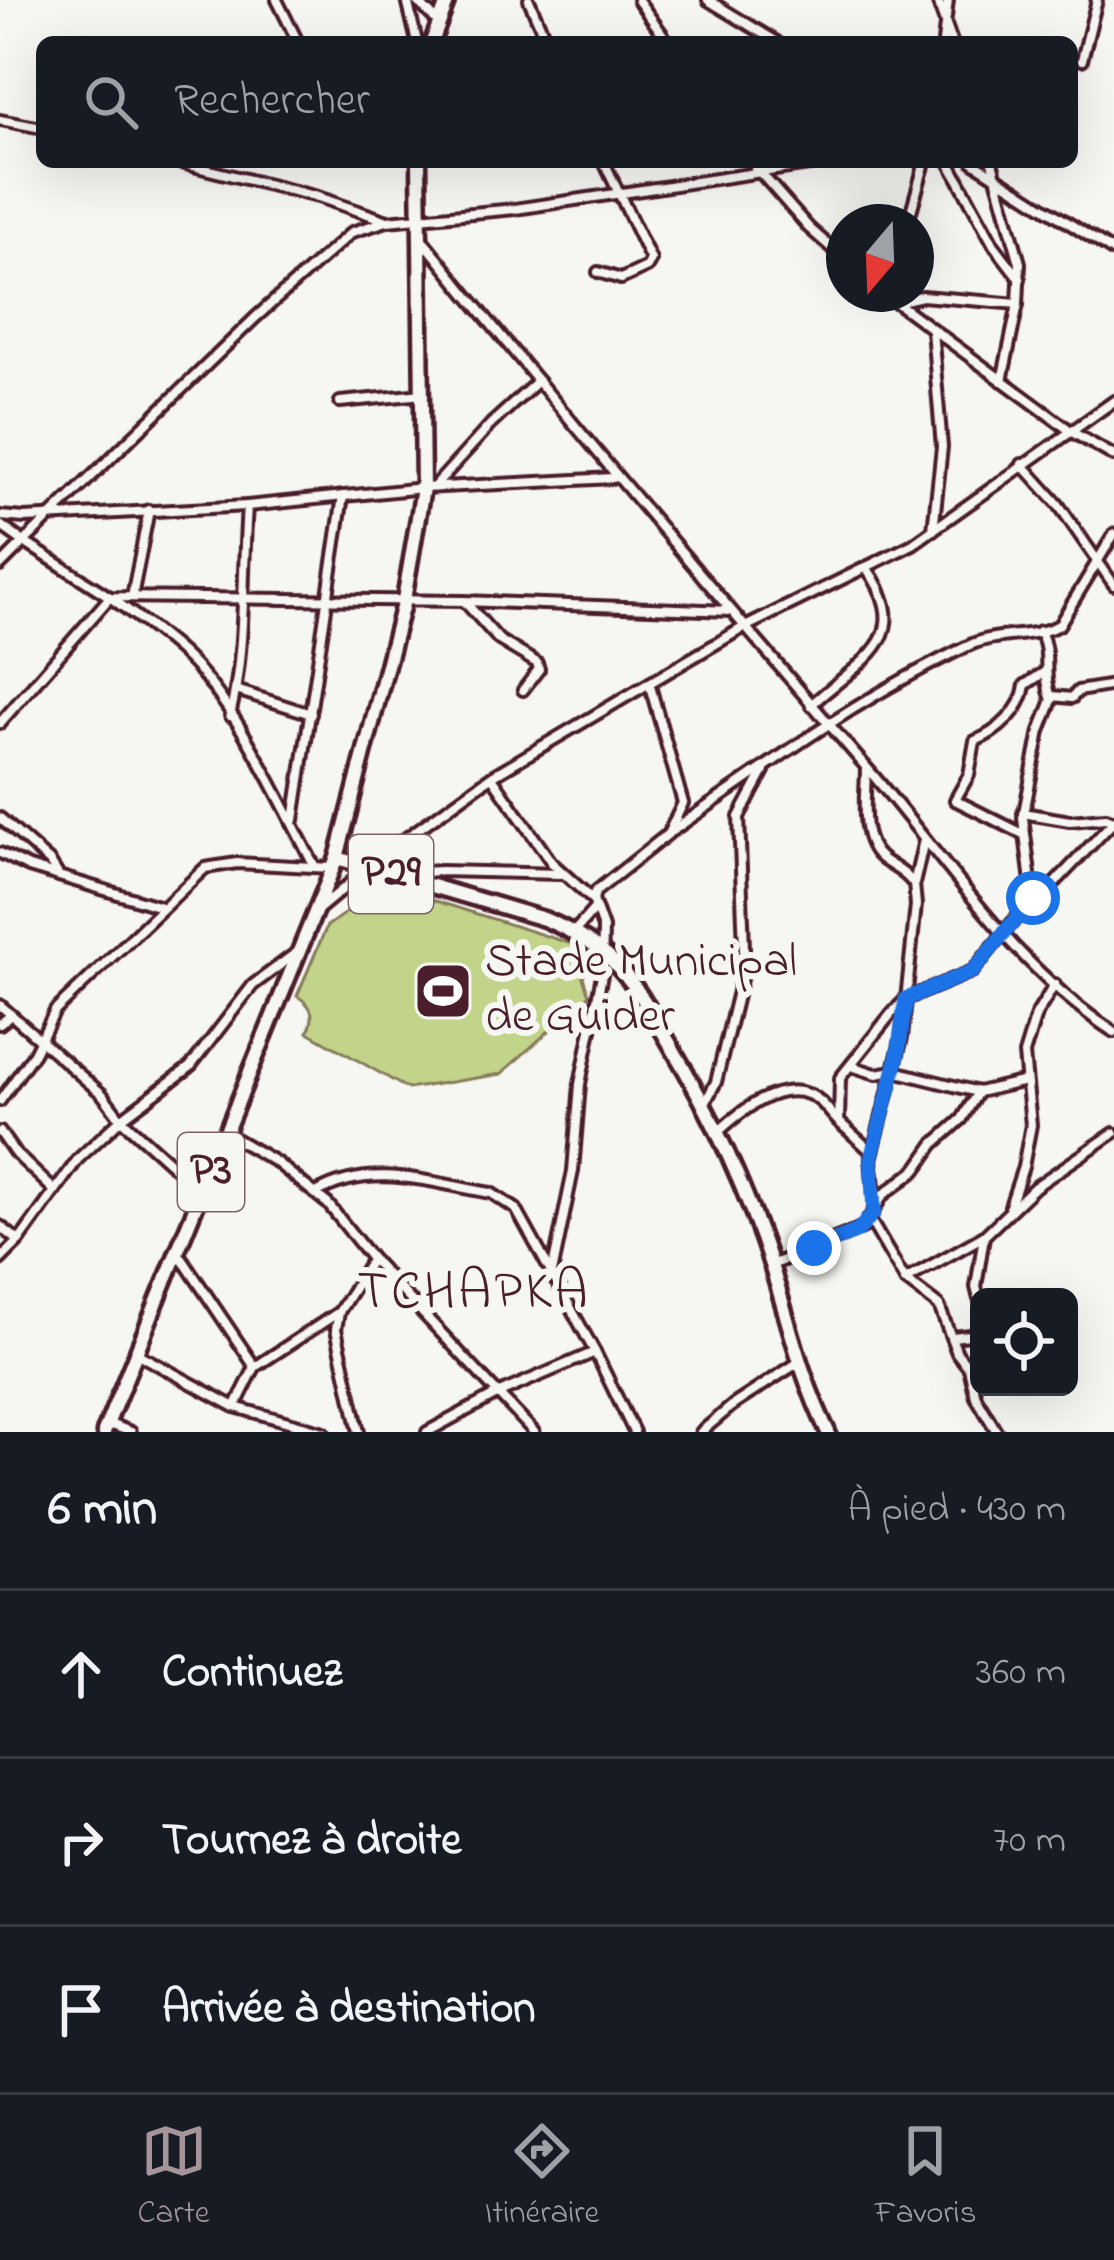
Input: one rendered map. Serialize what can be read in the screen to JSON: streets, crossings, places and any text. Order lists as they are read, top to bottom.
{
  "streets": {
    "main road": ["P29", "P3"]
  },
  "crossings": [
    ["P29", "P3"]
  ],
  "districts": ["TCHAPKA"],
  "places": {
    "sports": ["Stade Municipal de Guider"]
  },
  "north": "bottom",
  "page": {
    "search": "Rechercher",
    "heading": ["6 min", "À pied · 430 m"],
    "list": [
      ["Continuez", "360 m"],
      ["Tournez à droite", "70 m"],
      "Arrivée à destination"
    ],
    "nav": ["Carte", "Itinéraire", "Favoris"]
  }
}
